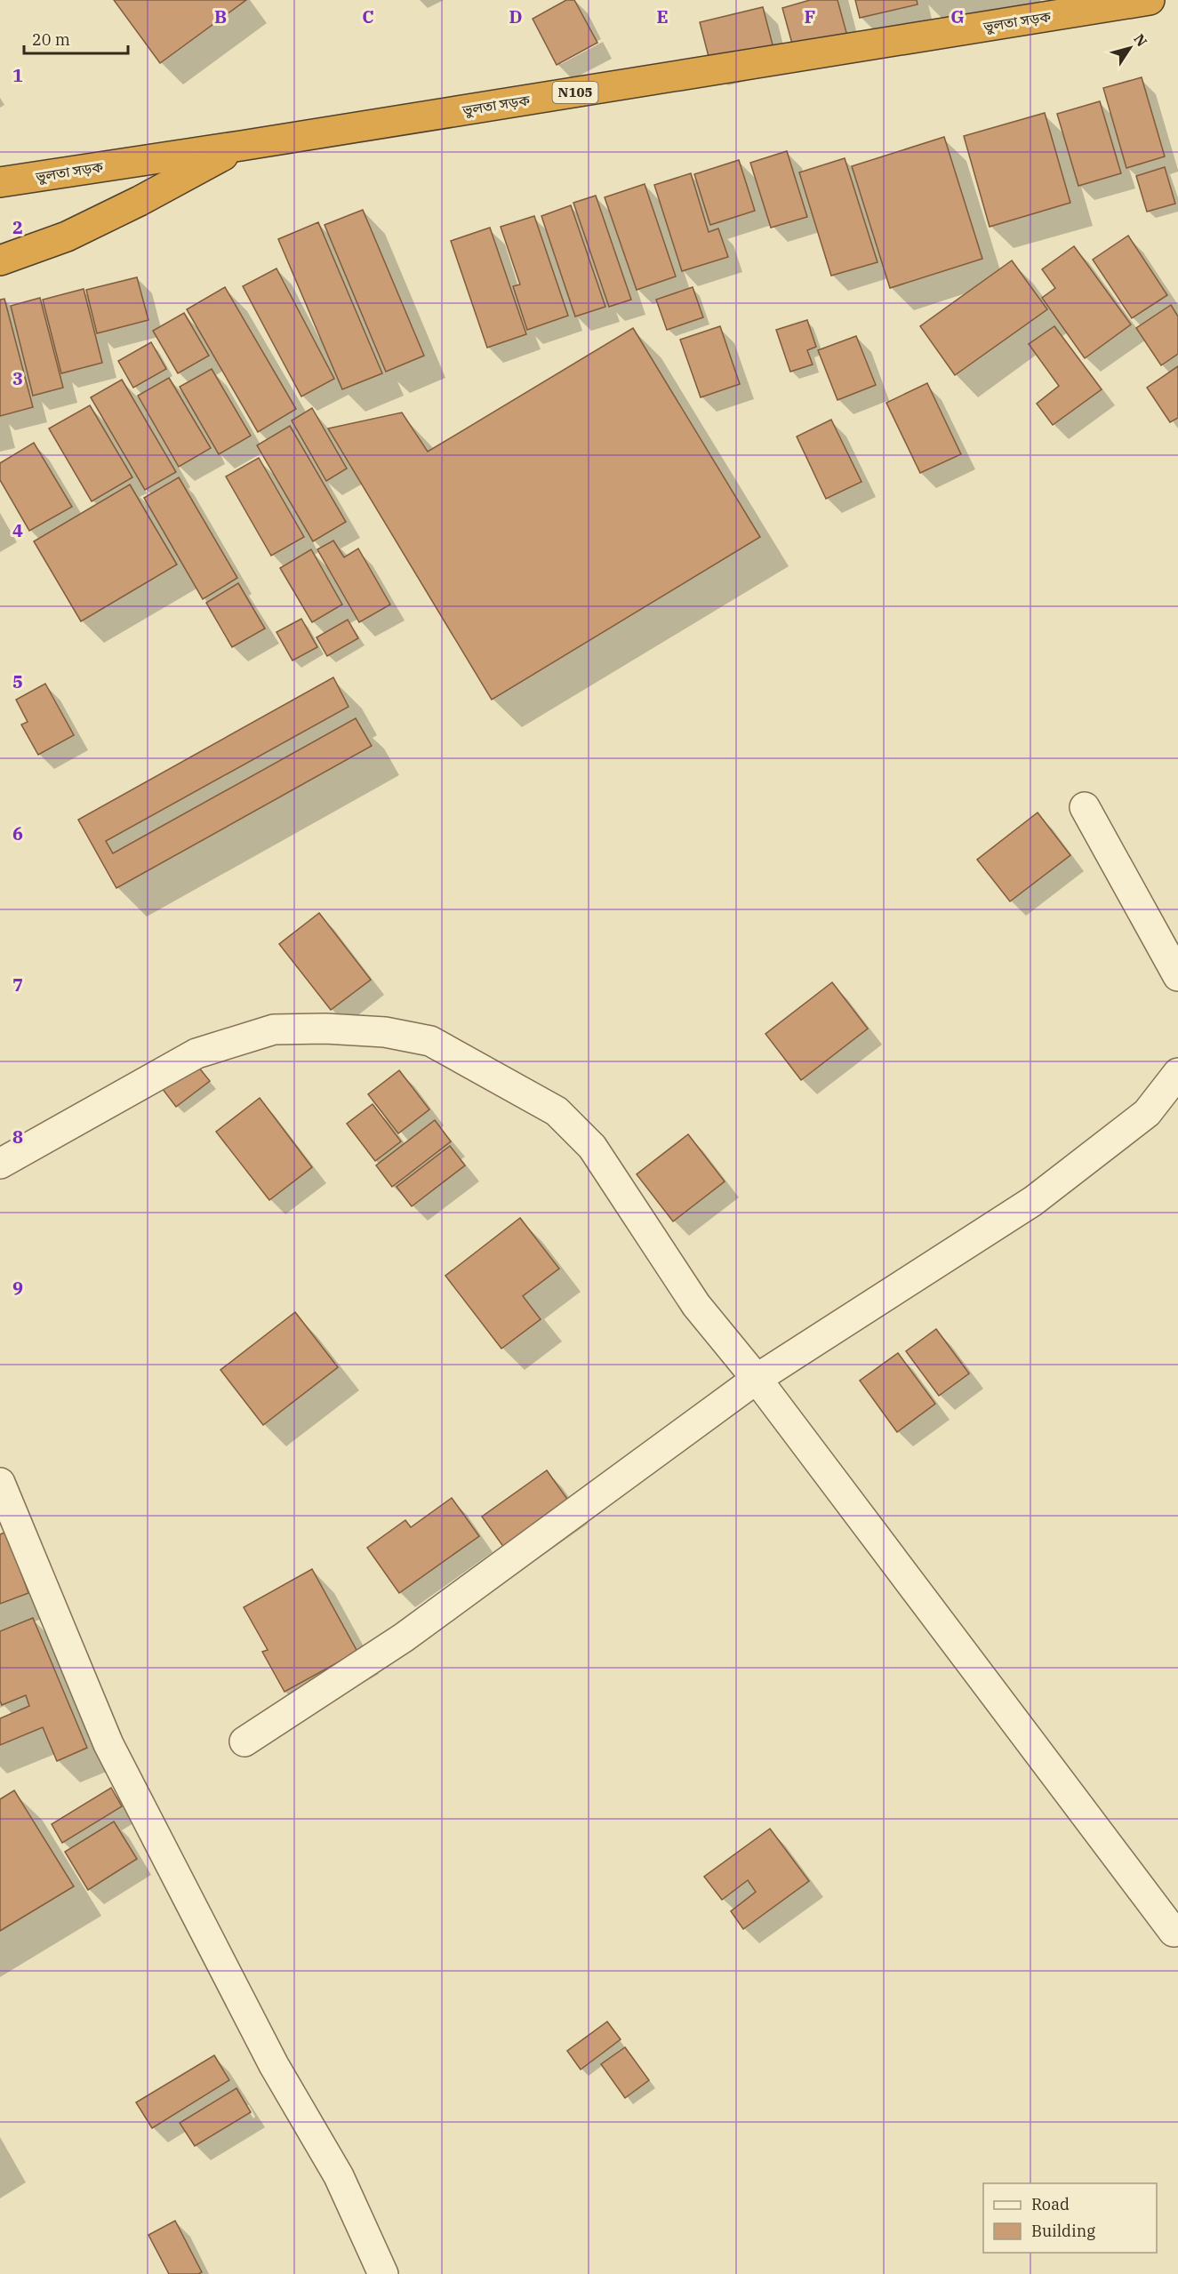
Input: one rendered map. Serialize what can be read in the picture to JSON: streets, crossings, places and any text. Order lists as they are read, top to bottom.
{
  "streets": {
    "highway": ["ভুলতা সড়ক", "N105"]
  },
  "legend": ["Road", "Building"],
  "scale_bar": "20 m",
  "north": "top right",
  "grid": {
    "columns": [
      "B",
      "C",
      "D",
      "E",
      "F",
      "G"
    ],
    "rows": [
      "1",
      "2",
      "3",
      "4",
      "5",
      "6",
      "7",
      "8",
      "9"
    ]
  }
}
